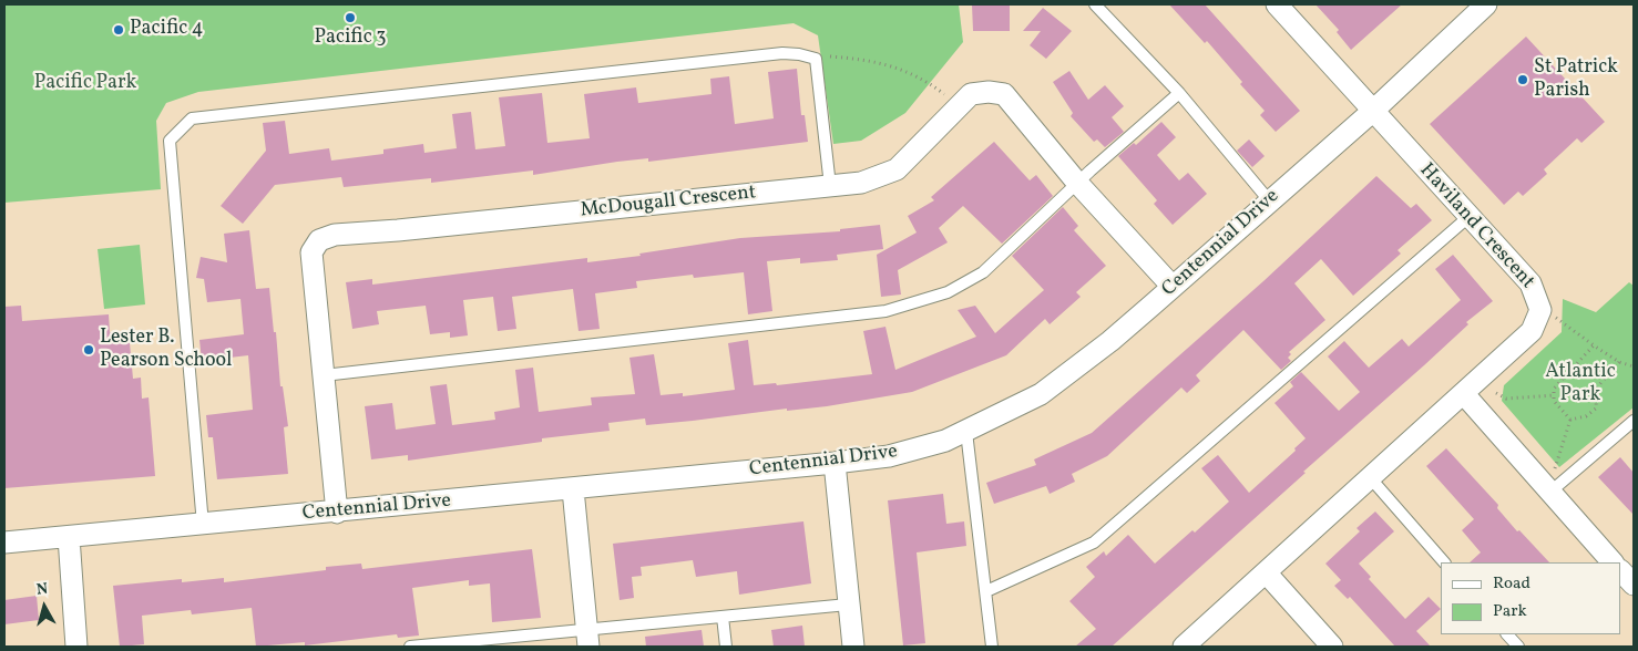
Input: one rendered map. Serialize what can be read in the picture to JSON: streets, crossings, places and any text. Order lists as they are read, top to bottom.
{
  "streets": {
    "street": ["McDougall Crescent", "Haviland Crescent", "Centennial Drive"]
  },
  "crossings": [
    ["McDougall Crescent", "Centennial Drive"],
    ["Haviland Crescent", "Centennial Drive"]
  ],
  "parks": ["Pacific Park", "Atlantic Park"],
  "places": [
    "Pacific 3",
    "Pacific 4",
    "St Patrick Parish",
    "Lester B. Pearson School"
  ],
  "legend": ["Road", "Park"],
  "north": "top"
}
